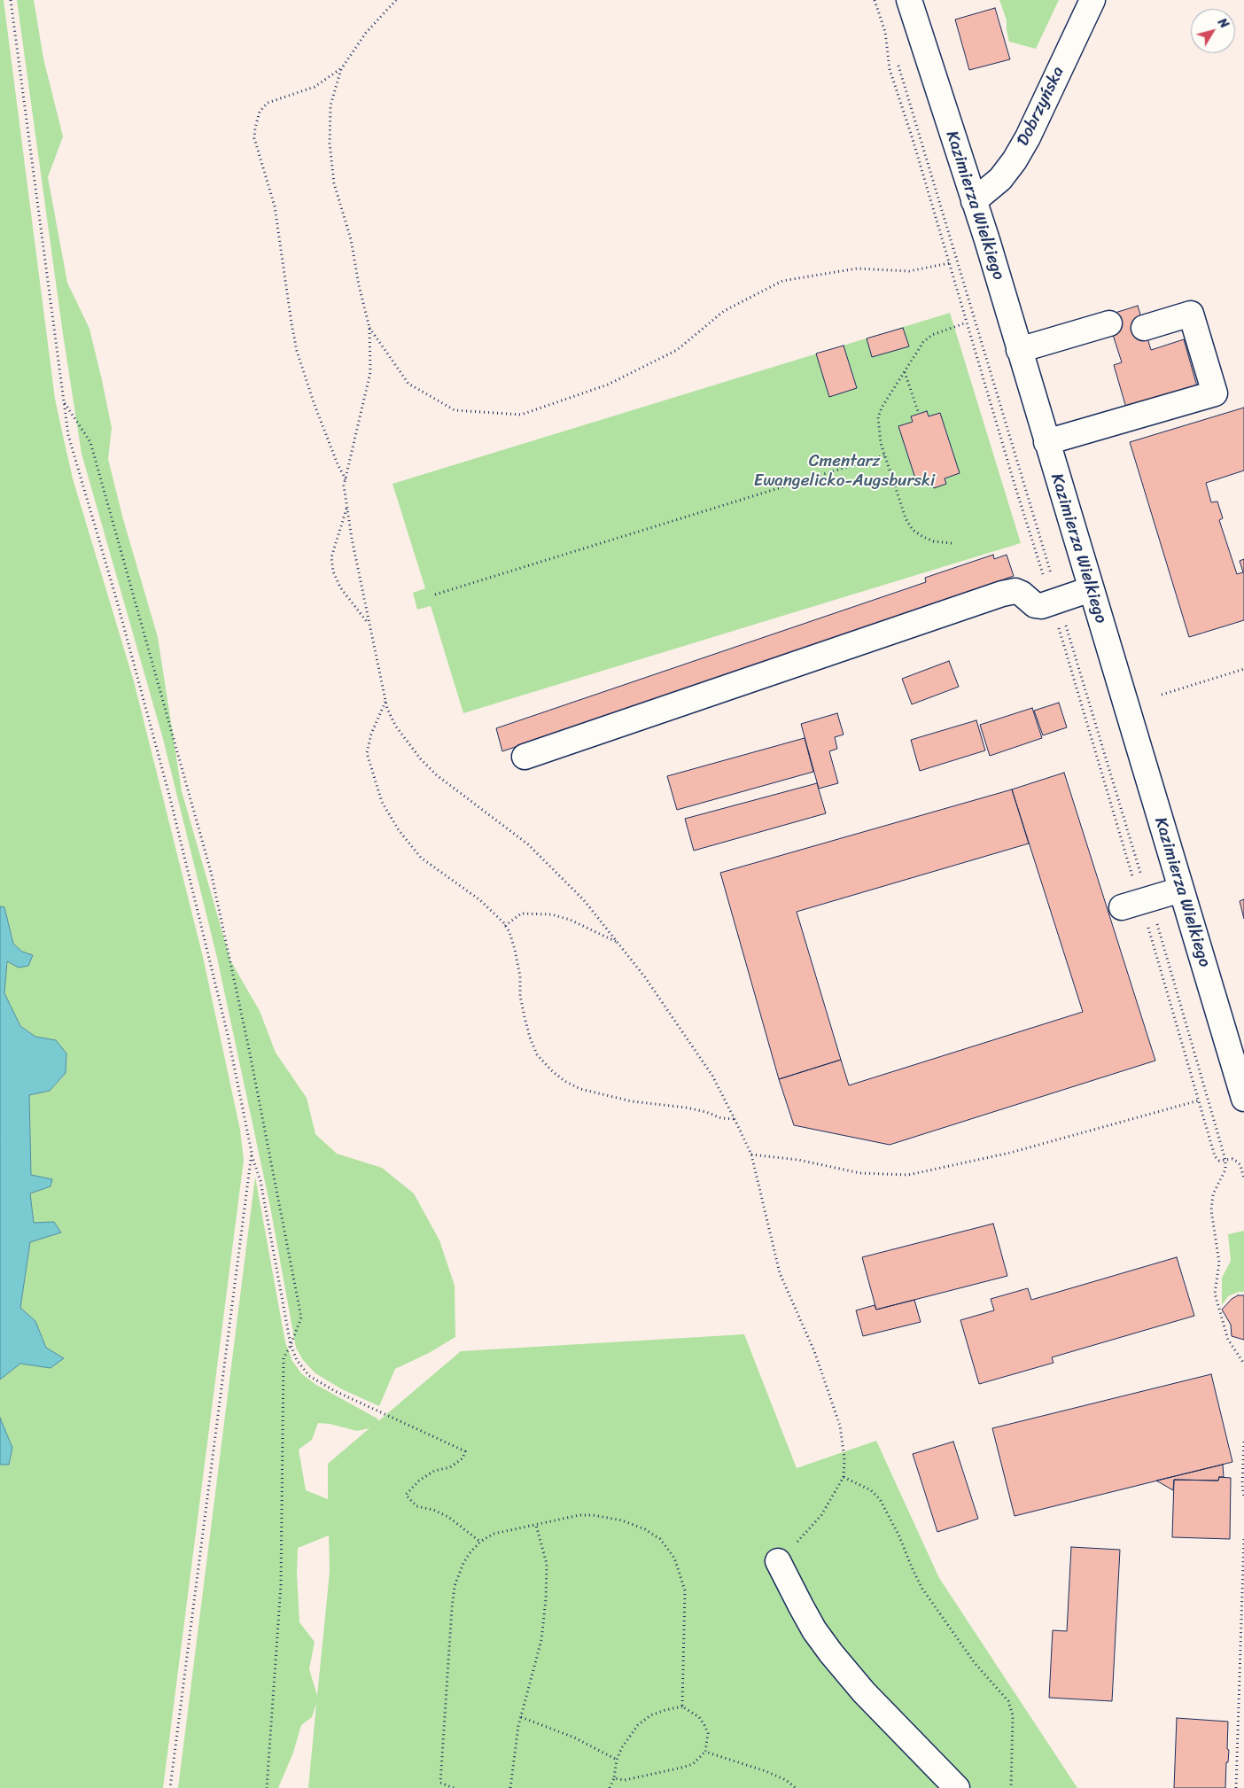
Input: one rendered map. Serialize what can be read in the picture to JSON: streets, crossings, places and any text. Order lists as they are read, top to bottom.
{
  "streets": {
    "street": ["Dobrzyńska", "Kazimierza Wielkiego"]
  },
  "crossings": [
    ["Dobrzyńska", "Kazimierza Wielkiego"]
  ],
  "parks": ["Cmentarz Ewangelicko-Augsburski"],
  "north": "top right"
}
